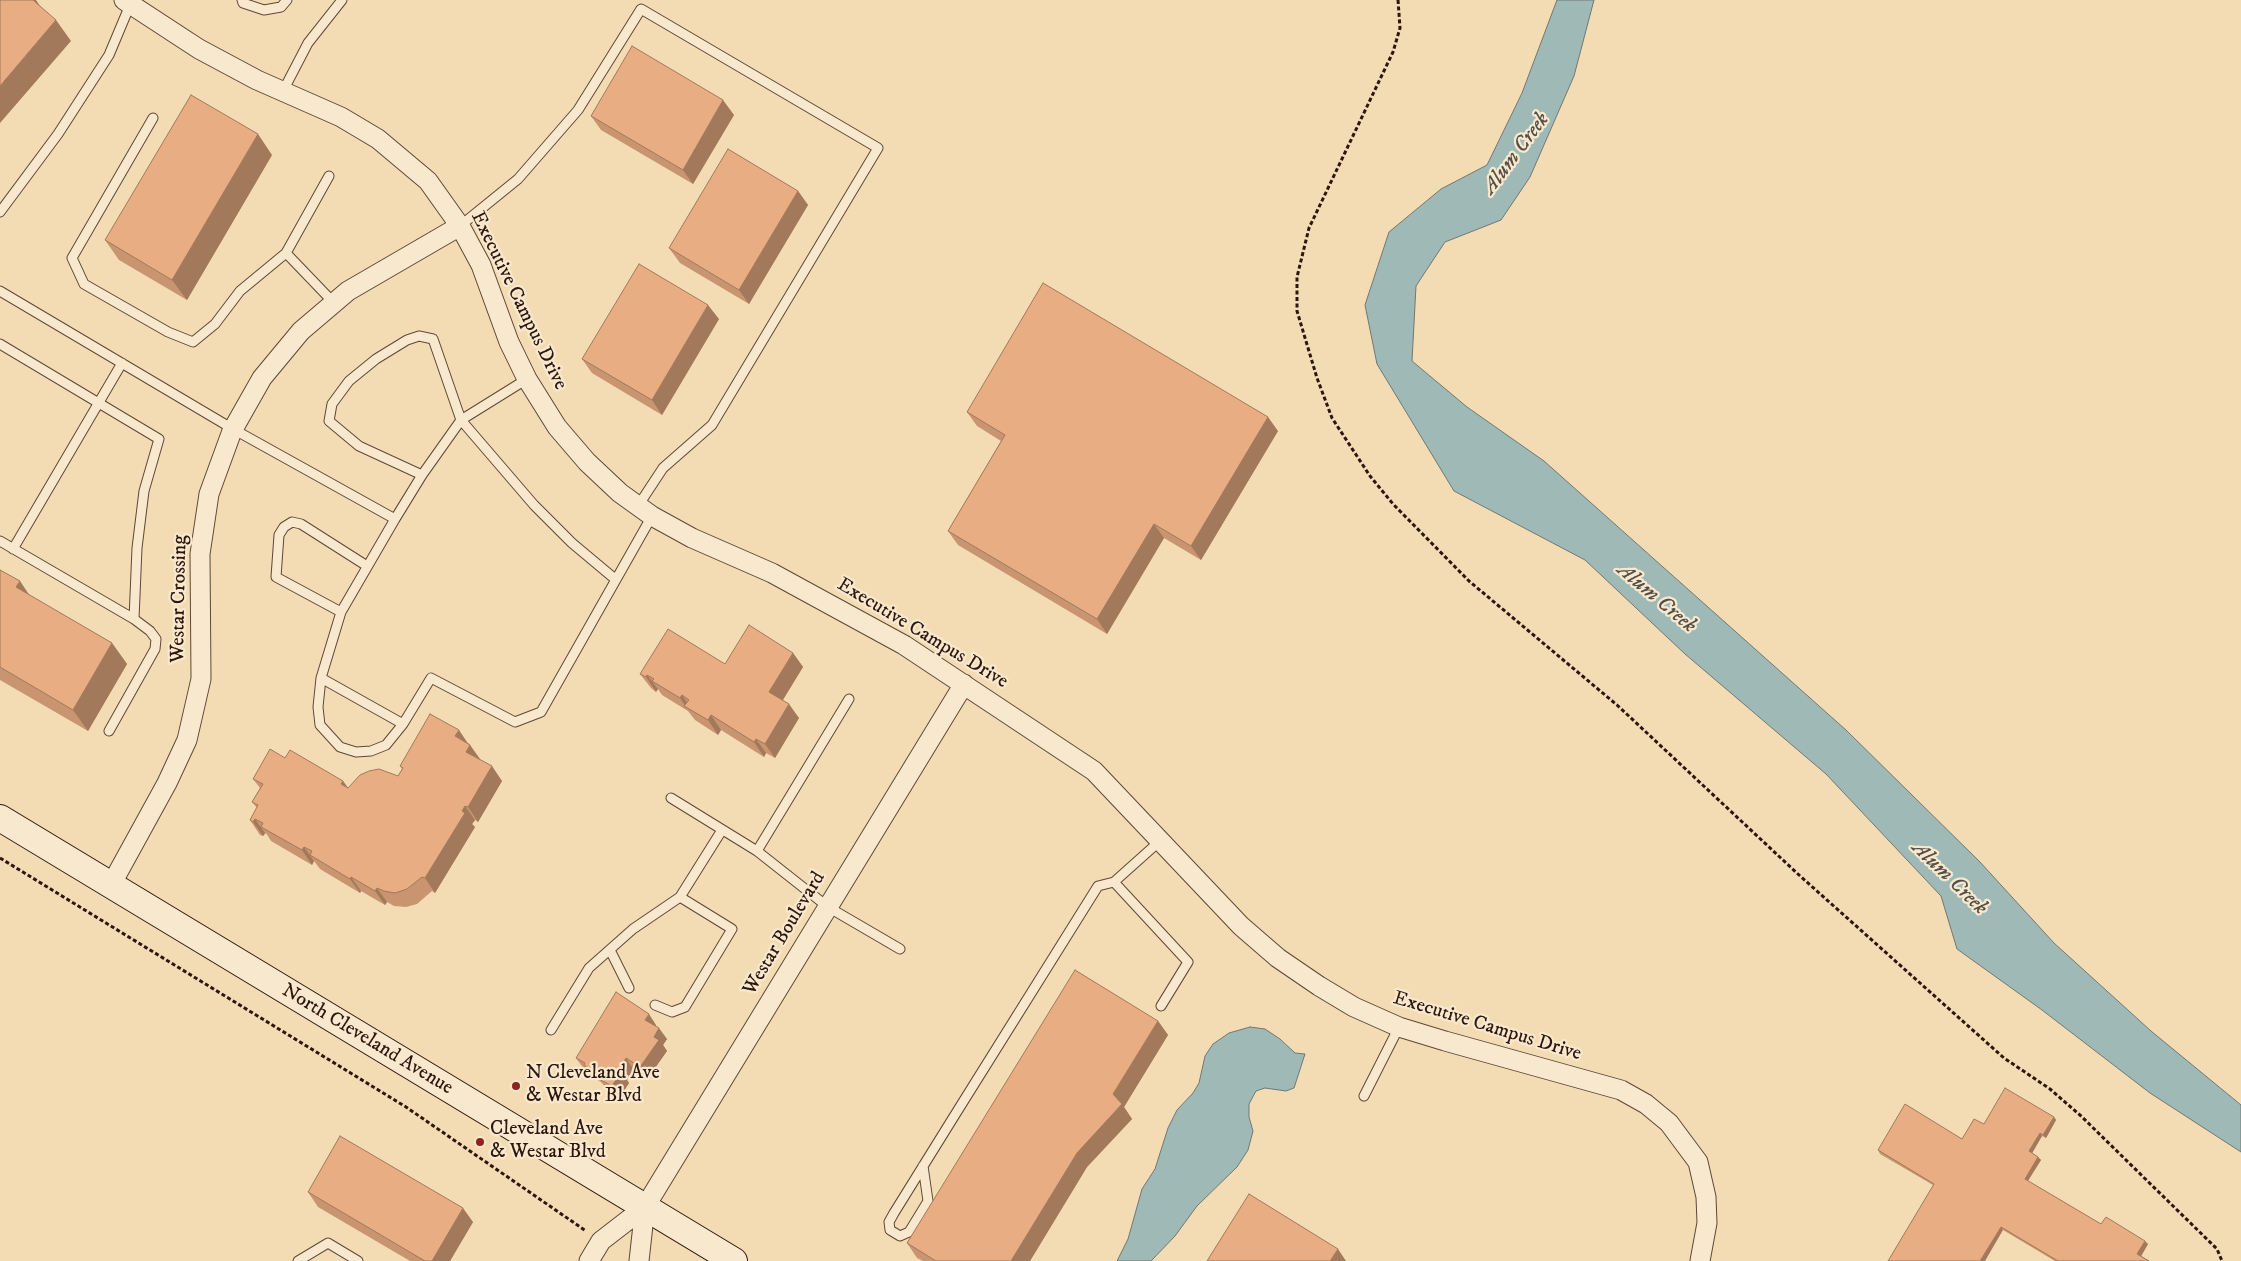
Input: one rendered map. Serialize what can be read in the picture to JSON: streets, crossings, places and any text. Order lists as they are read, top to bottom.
{
  "streets": {
    "main road": ["North Cleveland Avenue"],
    "street": ["Executive Campus Drive", "Westar Crossing", "Westar Boulevard"]
  },
  "crossings": [
    ["Executive Campus Drive", "Westar Crossing"],
    ["Executive Campus Drive", "Westar Boulevard"],
    ["Westar Crossing", "North Cleveland Avenue"],
    ["Westar Boulevard", "North Cleveland Avenue"]
  ],
  "water": ["Alum Creek"],
  "places": ["N Cleveland Ave & Westar Blvd", "Cleveland Ave & Westar Blvd"]
}
